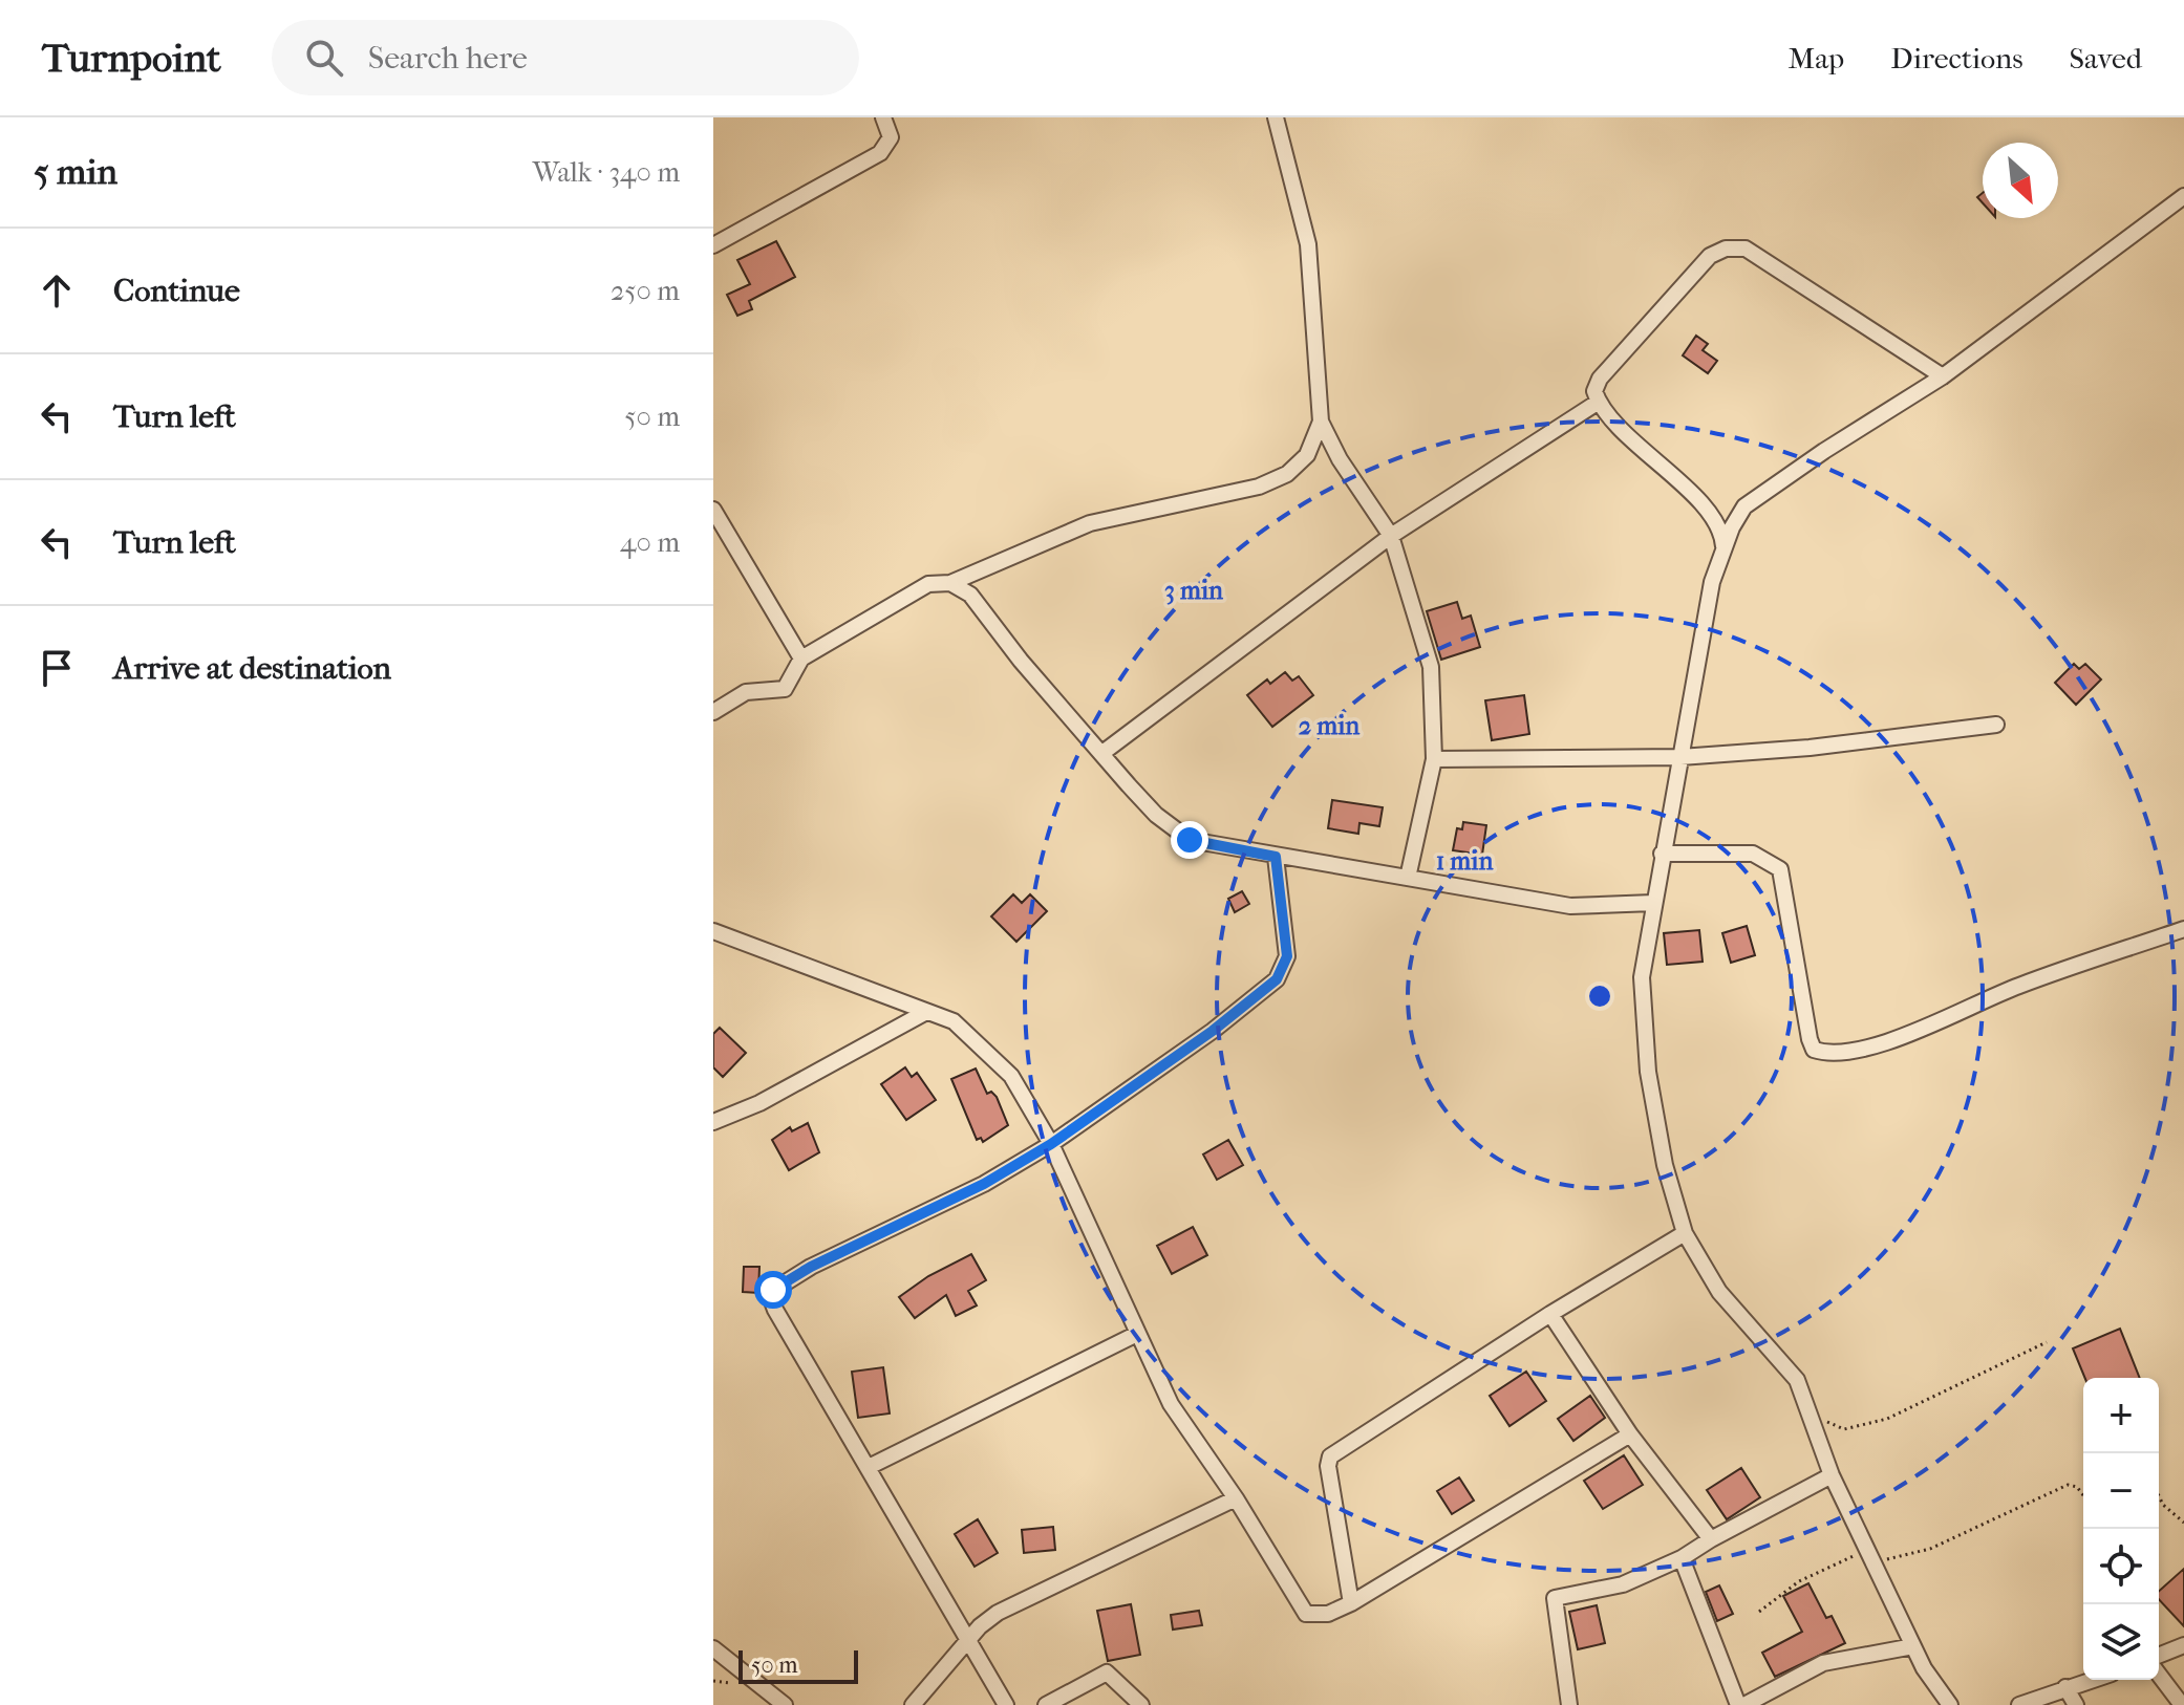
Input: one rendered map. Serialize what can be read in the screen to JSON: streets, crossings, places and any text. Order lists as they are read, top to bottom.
{
  "scale_bar": "50 m",
  "north": "bottom right",
  "page": {
    "header": "Turnpoint",
    "search": "Search here",
    "nav": ["Map", "Directions", "Saved"],
    "heading": ["5 min", "Walk · 340 m"],
    "list": [
      ["Continue", "250 m"],
      ["Turn left", "50 m"],
      ["Turn left", "40 m"],
      "Arrive at destination"
    ],
    "map_buttons": ["+", "−"],
    "scale": "50 m"
  },
  "rings": ["3 min", "2 min", "1 min"]
}
